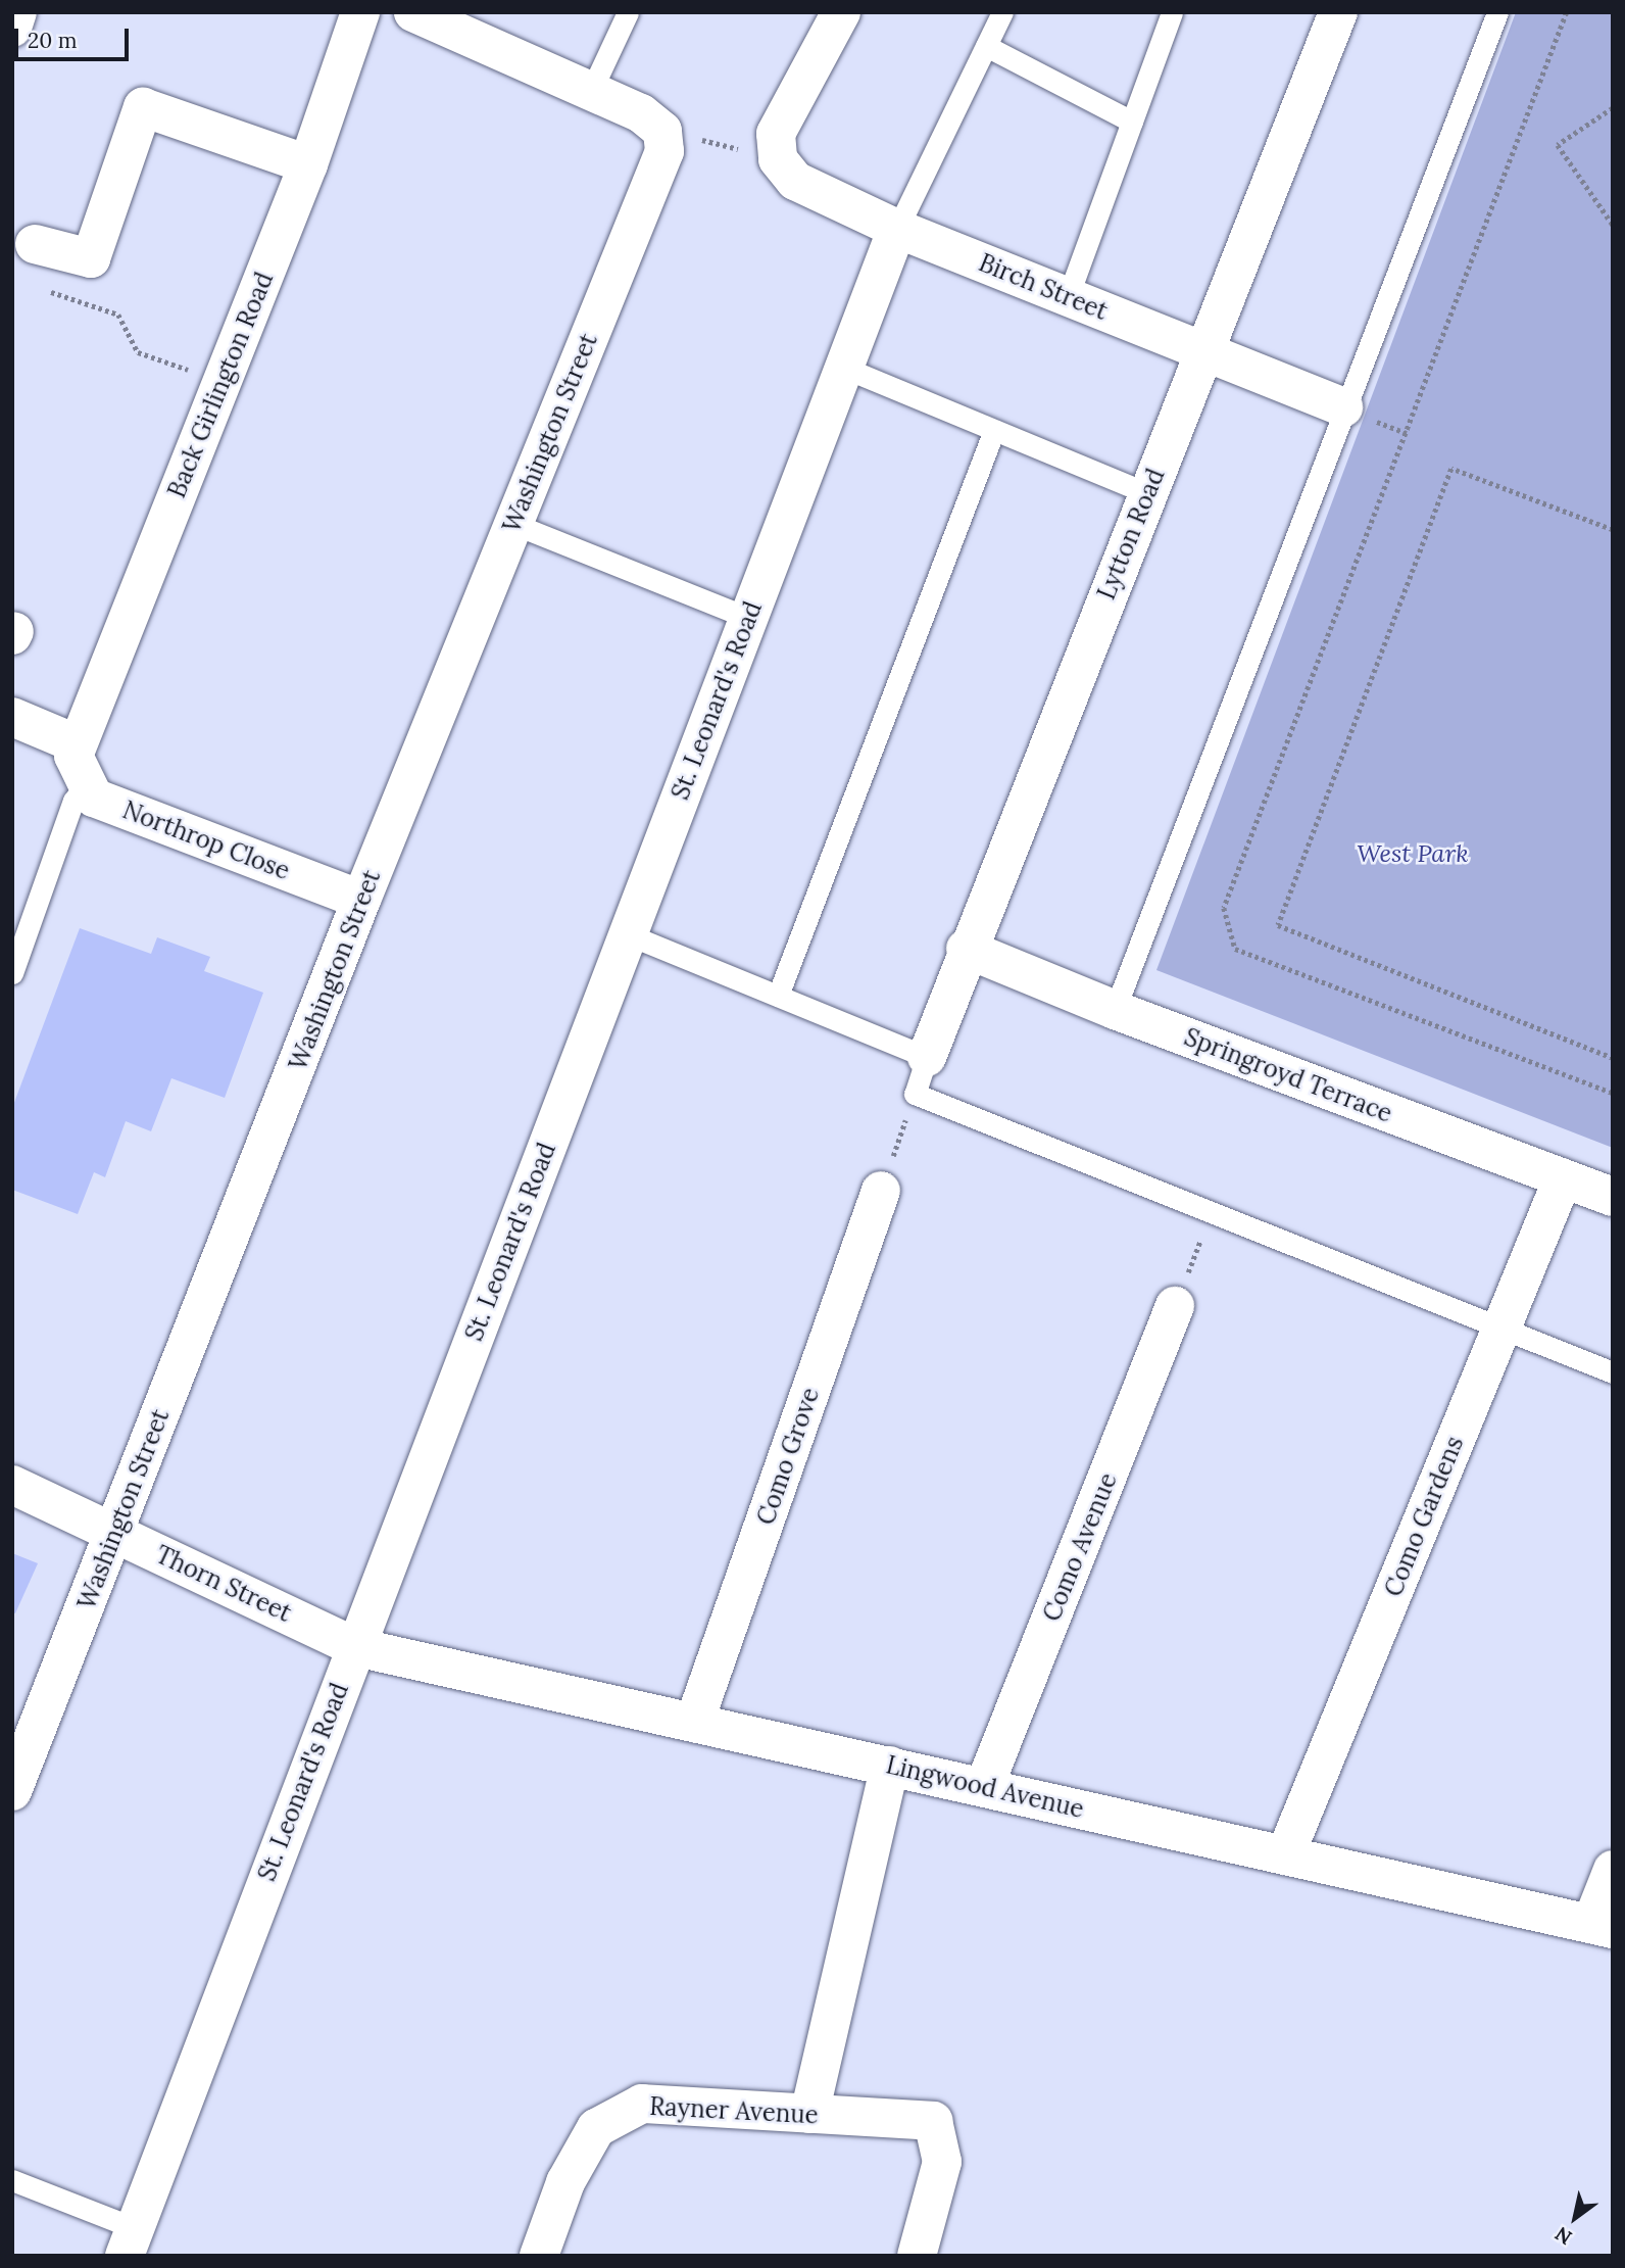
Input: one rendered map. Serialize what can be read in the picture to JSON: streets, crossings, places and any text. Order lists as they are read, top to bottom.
{
  "streets": {
    "street": [
      "Birch Street",
      "Back Girlington Road",
      "Washington Street",
      "Lytton Road",
      "St. Leonard's Road",
      "Northrop Close",
      "Springroyd Terrace",
      "Como Grove",
      "Como Gardens",
      "Como Avenue",
      "Thorn Street",
      "Lingwood Avenue",
      "Rayner Avenue"
    ]
  },
  "crossings": [
    ["Birch Street", "Lytton Road"],
    ["Birch Street", "St. Leonard's Road"],
    ["Back Girlington Road", "Northrop Close"],
    ["Washington Street", "Northrop Close"],
    ["Washington Street", "Thorn Street"],
    ["Lytton Road", "Springroyd Terrace"],
    ["St. Leonard's Road", "Thorn Street"],
    ["St. Leonard's Road", "Lingwood Avenue"],
    ["Springroyd Terrace", "Como Gardens"],
    ["Como Grove", "Lingwood Avenue"],
    ["Como Gardens", "Lingwood Avenue"],
    ["Como Avenue", "Lingwood Avenue"],
    ["Thorn Street", "Lingwood Avenue"]
  ],
  "parks": ["West Park"],
  "scale_bar": "20 m",
  "north": "bottom left"
}
